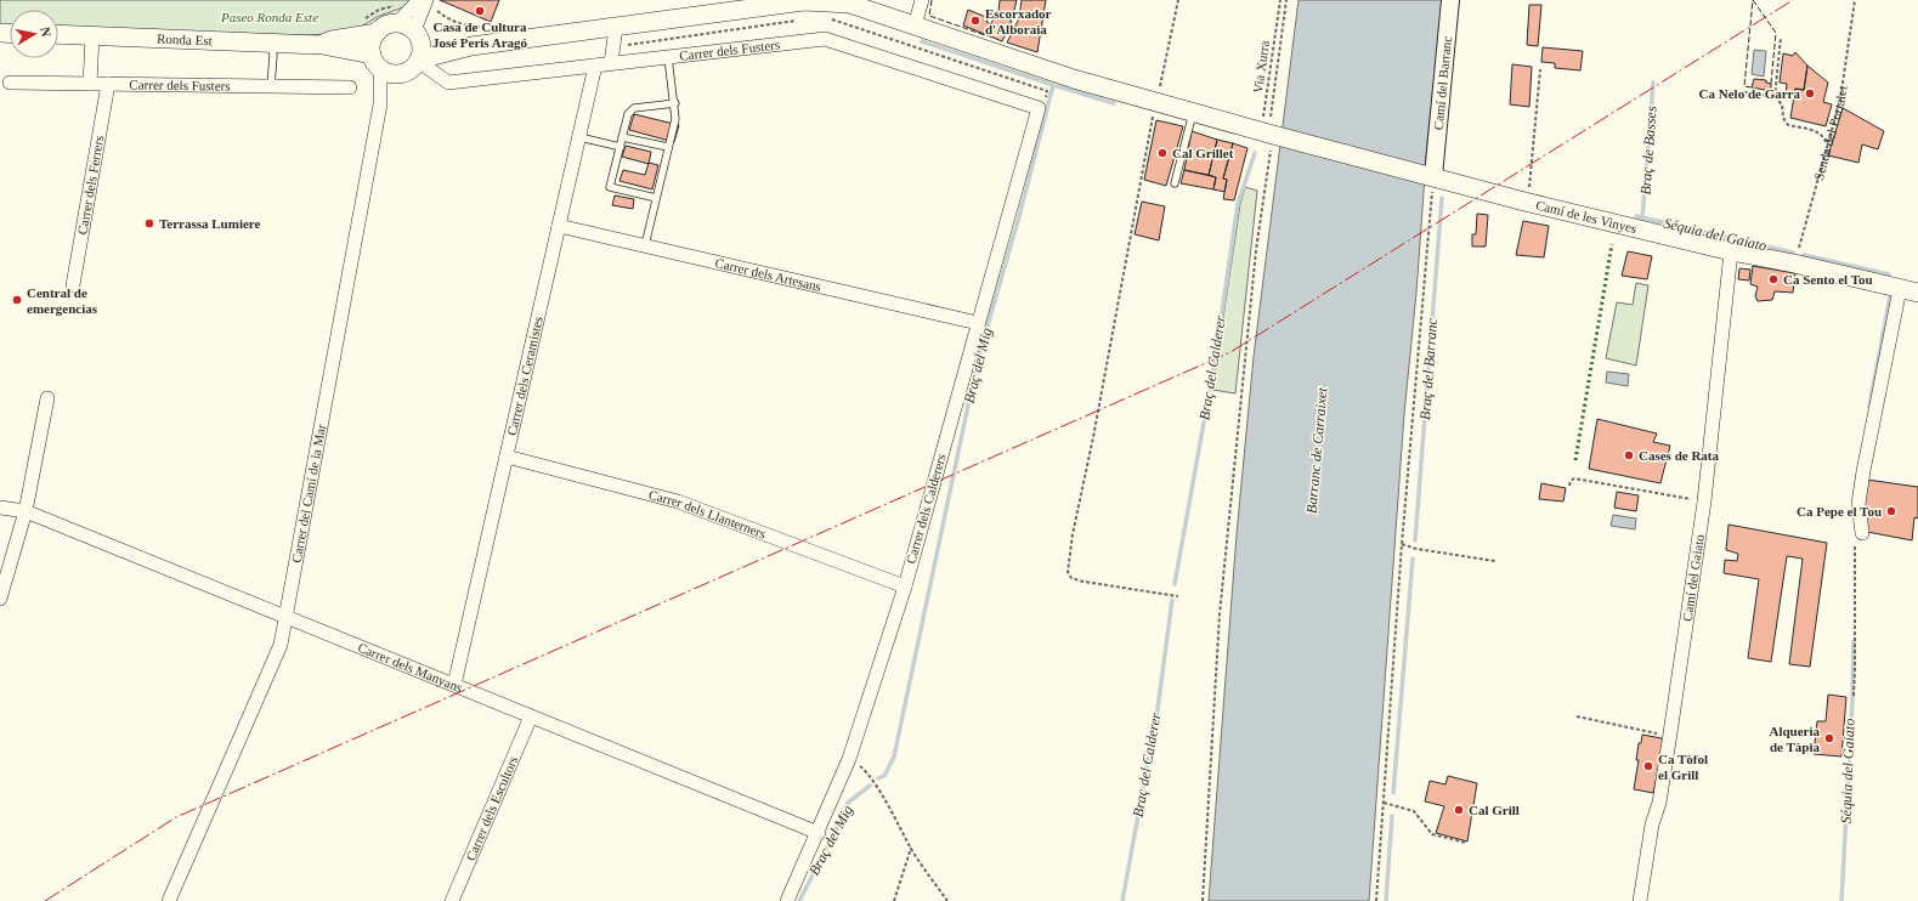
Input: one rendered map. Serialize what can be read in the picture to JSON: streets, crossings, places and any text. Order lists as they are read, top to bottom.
{
  "streets": {
    "main road": ["Ronda Est", "Camí de les Vinyes"],
    "street": [
      "Carrer dels Fusters",
      "Camí del Barranc",
      "Carrer dels Ferrers",
      "Carrer dels Artesans",
      "Carrer dels Ceramistes",
      "Carrer del Camí de la Mar",
      "Carrer dels Calderers",
      "Carrer dels Llanterners",
      "Camí del Gaiato",
      "Carrer dels Manyans",
      "Carrer dels Escultors"
    ],
    "path": ["Via Xurra", "Senda del Portalet"]
  },
  "crossings": [
    ["Ronda Est", "Carrer dels Fusters"],
    ["Ronda Est", "Carrer del Camí de la Mar"],
    ["Carrer dels Fusters", "Carrer dels Ferrers"],
    ["Carrer dels Fusters", "Carrer dels Ceramistes"],
    ["Carrer dels Fusters", "Carrer del Camí de la Mar"],
    ["Carrer dels Fusters", "Carrer dels Calderers"],
    ["Via Xurra", "Camí de les Vinyes"],
    ["Camí del Barranc", "Camí de les Vinyes"],
    ["Senda del Portalet", "Camí de les Vinyes"],
    ["Camí de les Vinyes", "Camí del Gaiato"],
    ["Carrer dels Artesans", "Carrer dels Ceramistes"],
    ["Carrer dels Artesans", "Carrer dels Calderers"],
    ["Carrer dels Ceramistes", "Carrer dels Llanterners"],
    ["Carrer dels Ceramistes", "Carrer dels Manyans"],
    ["Carrer del Camí de la Mar", "Carrer dels Manyans"],
    ["Carrer dels Calderers", "Carrer dels Llanterners"],
    ["Carrer dels Calderers", "Carrer dels Manyans"],
    ["Carrer dels Manyans", "Carrer dels Escultors"]
  ],
  "water": [
    "Braç de Basses",
    "Séquia del Gaiato",
    "Braç del Mig",
    "Braç del Calderer",
    "Braç del Barranc",
    "Barranc de Carraixet"
  ],
  "parks": ["Paseo Ronda Este"],
  "places": [
    "Casa de Cultura José Peris Aragó",
    "Escorxador d'Alboraia",
    "Ca Nelo de Garra",
    "Cal Grillet",
    "Terrassa Lumiere",
    "Ca Sento el Tou",
    "Central de emergencias",
    "Cases de Rata",
    "Ca Pepe el Tou",
    "Alqueria de Tàpia",
    "Ca Tòfol el Grill",
    "Cal Grill"
  ],
  "north": "right"
}
